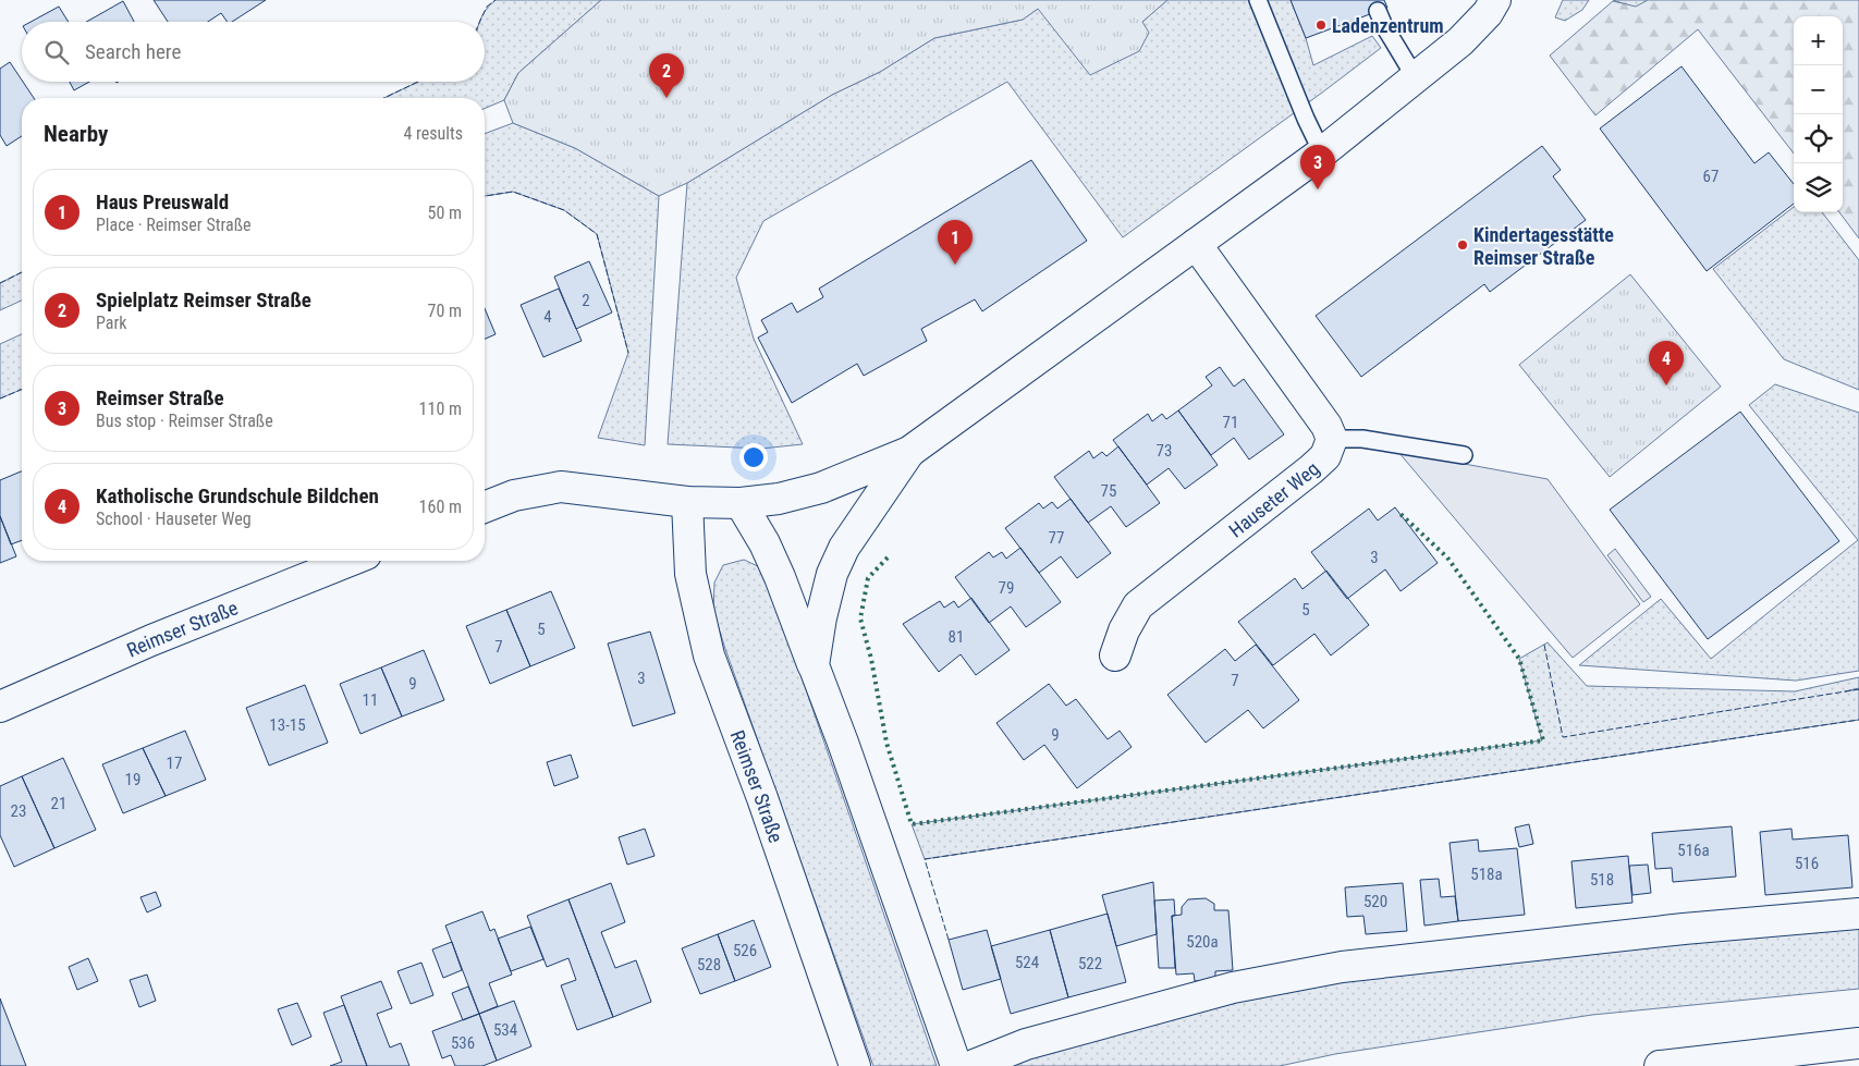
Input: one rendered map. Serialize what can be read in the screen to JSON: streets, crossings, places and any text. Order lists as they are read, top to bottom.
{
  "streets": {
    "street": ["Hauseter Weg", "Reimser Straße"]
  },
  "places": ["Ladenzentrum", "Kindertagesstätte Reimser Straße"],
  "house_numbers": [
    "67",
    "2",
    "4",
    "71",
    "73",
    "75",
    "77",
    "3",
    "79",
    "5",
    "5",
    "81",
    "7",
    "3",
    "7",
    "9",
    "11",
    "13-15",
    "9",
    "17",
    "19",
    "21",
    "23",
    "516a",
    "516",
    "518a",
    "518",
    "520",
    "520a",
    "526",
    "524",
    "522",
    "528",
    "534",
    "536"
  ],
  "page": {
    "map_buttons": ["+", "−"],
    "search": "Search here",
    "pins": [
      "2",
      "3",
      "1",
      "4"
    ],
    "heading": ["Nearby", "4 results"],
    "list": [
      {
        "mark": "1",
        "name": "Haus Preuswald",
        "note": "Place · Reimser Straße",
        "value": "50 m"
      },
      {
        "mark": "2",
        "name": "Spielplatz Reimser Straße",
        "note": "Park",
        "value": "70 m"
      },
      {
        "mark": "3",
        "name": "Reimser Straße",
        "note": "Bus stop · Reimser Straße",
        "value": "110 m"
      },
      {
        "mark": "4",
        "name": "Katholische Grundschule Bildchen",
        "note": "School · Hauseter Weg",
        "value": "160 m"
      }
    ]
  }
}
